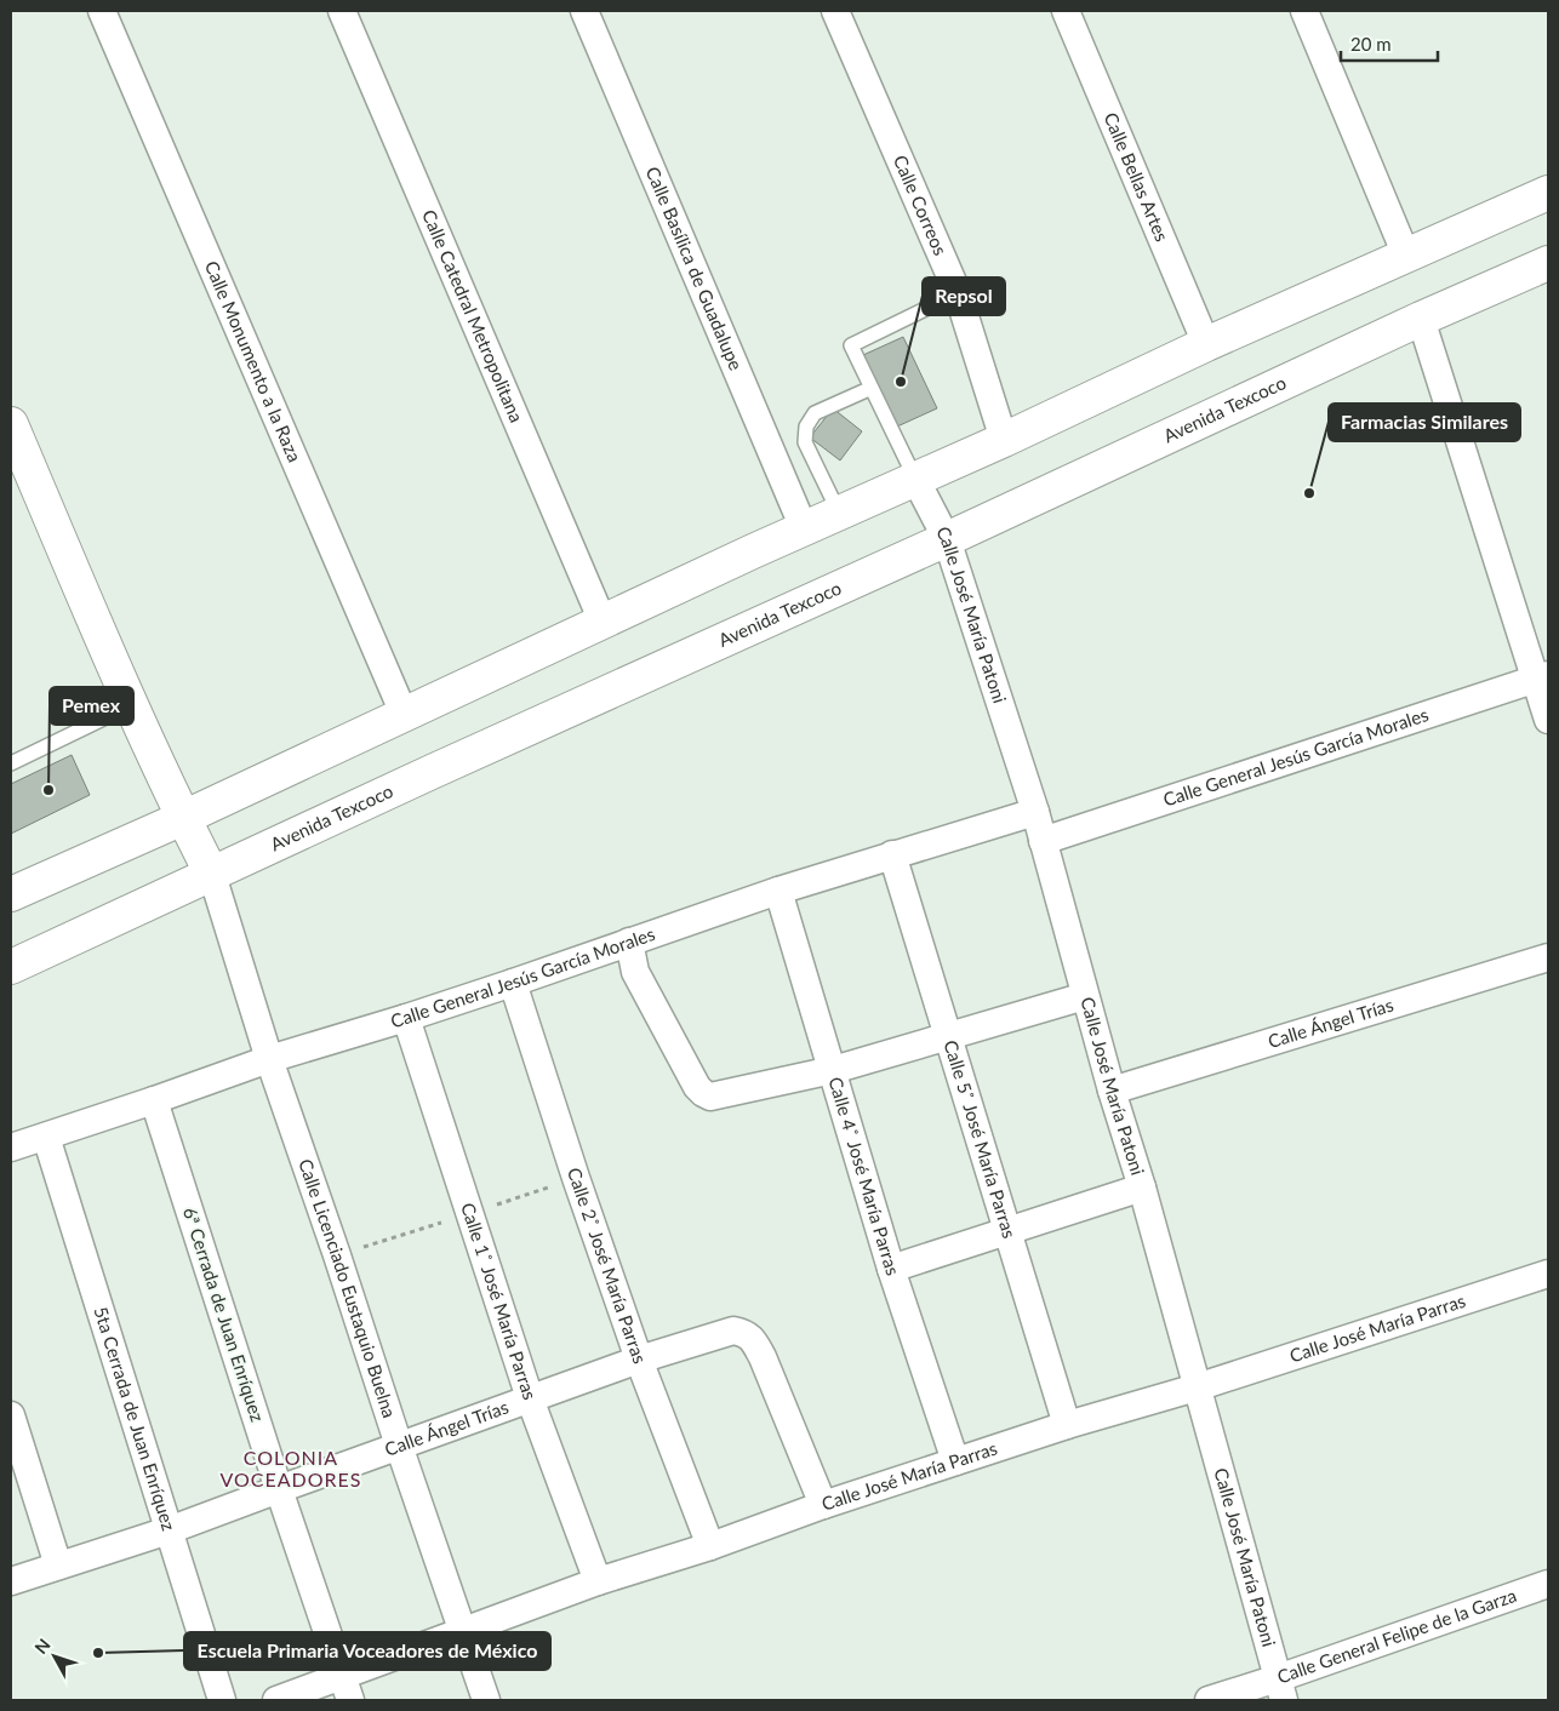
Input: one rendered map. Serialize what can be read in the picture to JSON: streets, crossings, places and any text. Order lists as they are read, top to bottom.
{
  "streets": {
    "main road": ["Avenida Texcoco"],
    "street": [
      "Calle Bellas Artes",
      "Calle Correos",
      "Calle Basílica de Guadalupe",
      "Calle Catedral Metropolitana",
      "Calle Monumento a la Raza",
      "Calle José María Patoni",
      "Calle General Jesús García Morales",
      "Calle Ángel Trías",
      "Calle 5˚ José María Parras",
      "Calle 4˚ José María Parras",
      "Calle 2˚ José María Parras",
      "Calle Licenciado Eustaquio Buelna",
      "Calle 1˚ José María Parras",
      "6ª Cerrada de Juan Enríquez",
      "Calle José María Parras",
      "5ta Cerrada de Juan Enríquez",
      "Calle General Felipe de la Garza"
    ]
  },
  "crossings": [
    ["Avenida Texcoco", "Calle José María Patoni"],
    ["Avenida Texcoco", "Calle Licenciado Eustaquio Buelna"],
    ["Calle José María Patoni", "Calle General Jesús García Morales"],
    ["Calle José María Patoni", "Calle Ángel Trías"],
    ["Calle José María Patoni", "Calle José María Parras"],
    ["Calle José María Patoni", "Calle General Felipe de la Garza"],
    ["Calle General Jesús García Morales", "Calle 5˚ José María Parras"],
    ["Calle General Jesús García Morales", "Calle 4˚ José María Parras"],
    ["Calle General Jesús García Morales", "Calle 2˚ José María Parras"],
    ["Calle General Jesús García Morales", "Calle Licenciado Eustaquio Buelna"],
    ["Calle General Jesús García Morales", "Calle 1˚ José María Parras"],
    ["Calle General Jesús García Morales", "6ª Cerrada de Juan Enríquez"],
    ["Calle General Jesús García Morales", "5ta Cerrada de Juan Enríquez"],
    ["Calle Ángel Trías", "Calle 2˚ José María Parras"],
    ["Calle Ángel Trías", "Calle Licenciado Eustaquio Buelna"],
    ["Calle Ángel Trías", "Calle 1˚ José María Parras"],
    ["Calle Ángel Trías", "6ª Cerrada de Juan Enríquez"],
    ["Calle Ángel Trías", "Calle José María Parras"],
    ["Calle Ángel Trías", "5ta Cerrada de Juan Enríquez"],
    ["Calle 5˚ José María Parras", "Calle José María Parras"],
    ["Calle 4˚ José María Parras", "Calle José María Parras"],
    ["Calle 2˚ José María Parras", "Calle José María Parras"],
    ["Calle Licenciado Eustaquio Buelna", "Calle José María Parras"],
    ["Calle 1˚ José María Parras", "Calle José María Parras"],
    ["6ª Cerrada de Juan Enríquez", "Calle José María Parras"]
  ],
  "districts": ["COLONIA VOCEADORES"],
  "places": [
    "Repsol",
    "Farmacias Similares",
    "Pemex",
    "Escuela Primaria Voceadores de México"
  ],
  "scale_bar": "20 m",
  "north": "top left"
}
